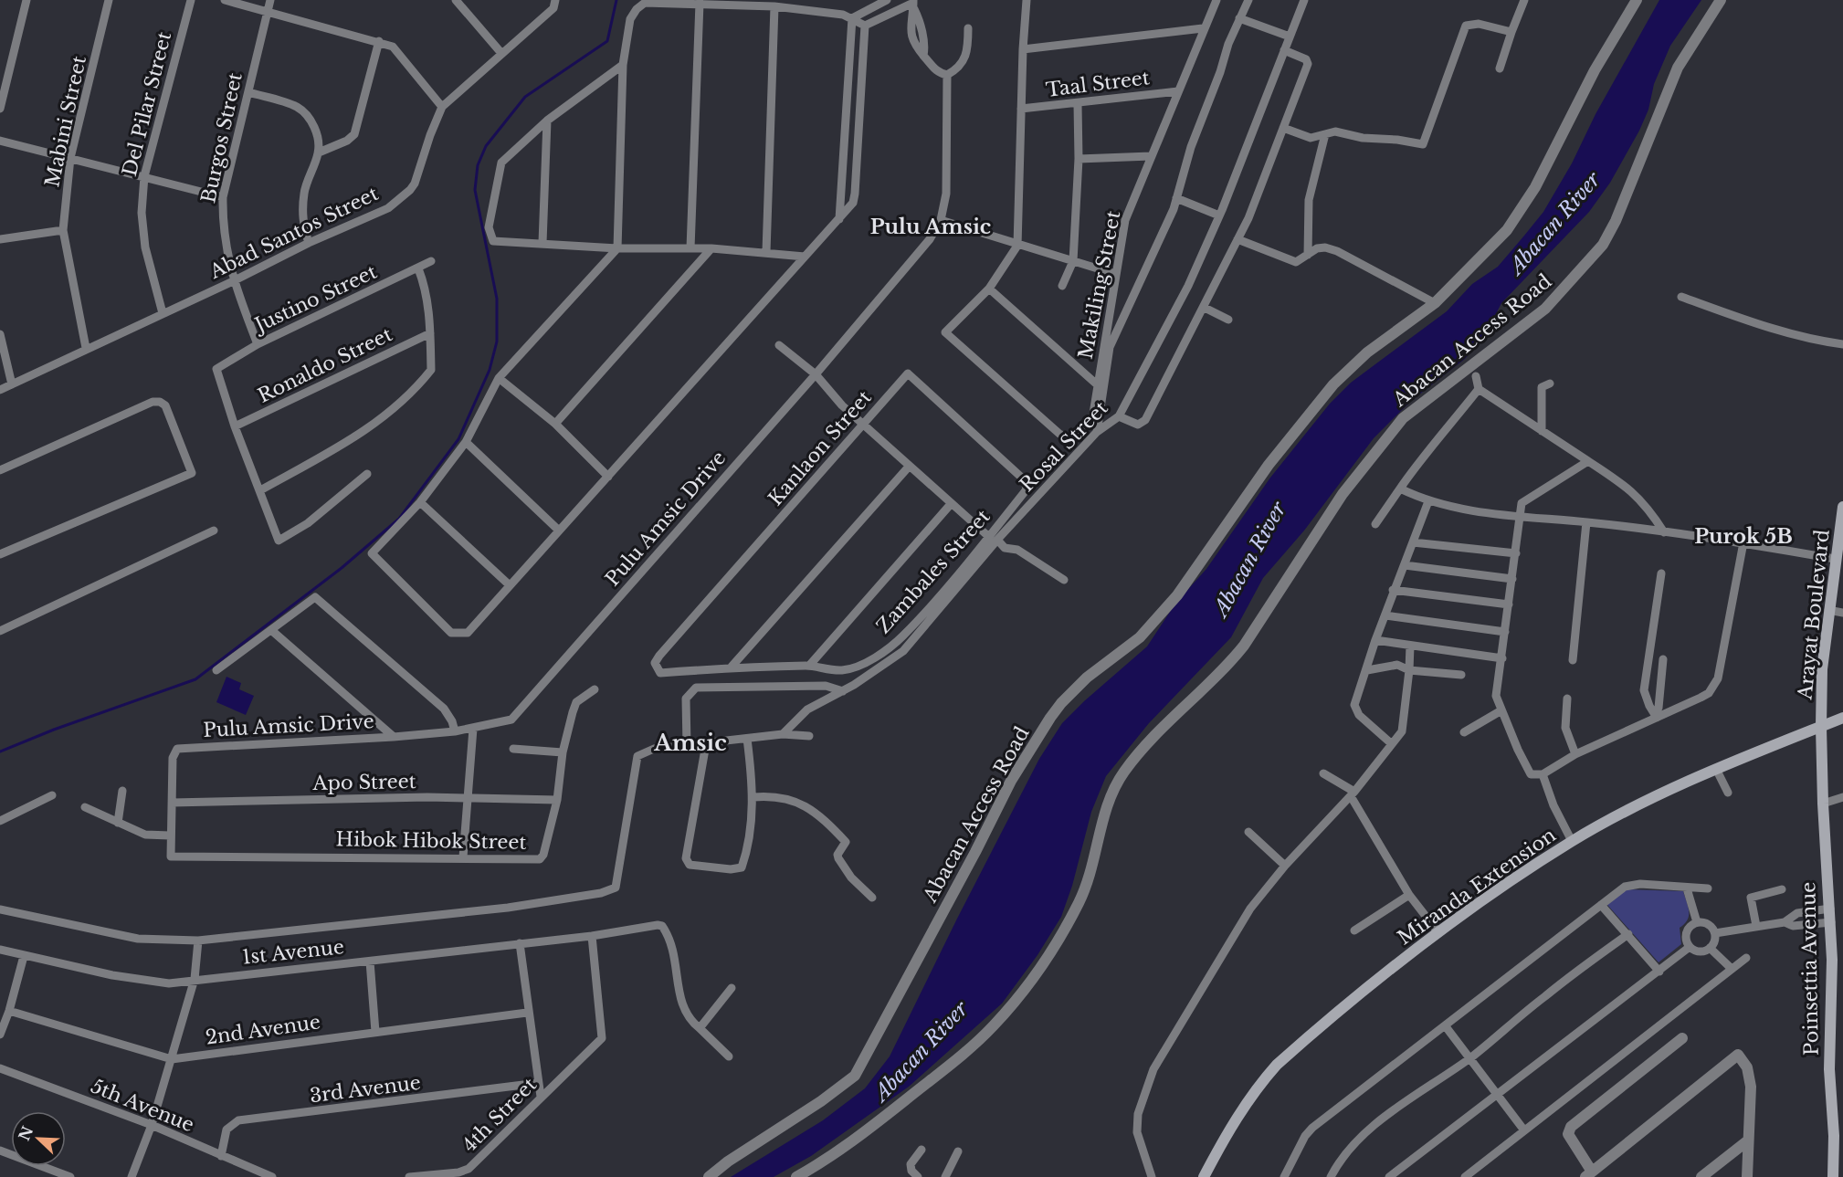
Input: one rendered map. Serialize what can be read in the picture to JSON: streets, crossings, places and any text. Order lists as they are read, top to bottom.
{
  "streets": {
    "main road": ["Arayat Boulevard", "Miranda Extension", "Poinsettia Avenue"],
    "street": [
      "Taal Street",
      "Del Pilar Street",
      "Mabini Street",
      "Burgos Street",
      "Abad Santos Street",
      "Makiling Street",
      "Justino Street",
      "Abacan Access Road",
      "Ronaldo Street",
      "Rosal Street",
      "Kanlaon Street",
      "Pulu Amsic Drive",
      "Zambales Street",
      "Apo Street",
      "Hibok Hibok Street",
      "1st Avenue",
      "2nd Avenue",
      "3rd Avenue",
      "5th Avenue",
      "4th Street"
    ]
  },
  "crossings": [
    ["Taal Street", "Makiling Street"],
    ["Del Pilar Street", "Abad Santos Street"],
    ["Mabini Street", "Abad Santos Street"],
    ["Burgos Street", "Abad Santos Street"],
    ["Burgos Street", "Justino Street"],
    ["Justino Street", "Ronaldo Street"],
    ["Rosal Street", "Zambales Street"],
    ["Kanlaon Street", "Zambales Street"],
    ["Pulu Amsic Drive", "Apo Street"],
    ["Arayat Boulevard", "Miranda Extension"],
    ["Arayat Boulevard", "Poinsettia Avenue"],
    ["Apo Street", "Hibok Hibok Street"],
    ["Miranda Extension", "Poinsettia Avenue"],
    ["1st Avenue", "4th Street"],
    ["3rd Avenue", "5th Avenue"]
  ],
  "districts": ["Pulu Amsic", "Purok 5B", "Amsic"],
  "water": ["Abacan River"],
  "north": "top left"
}
